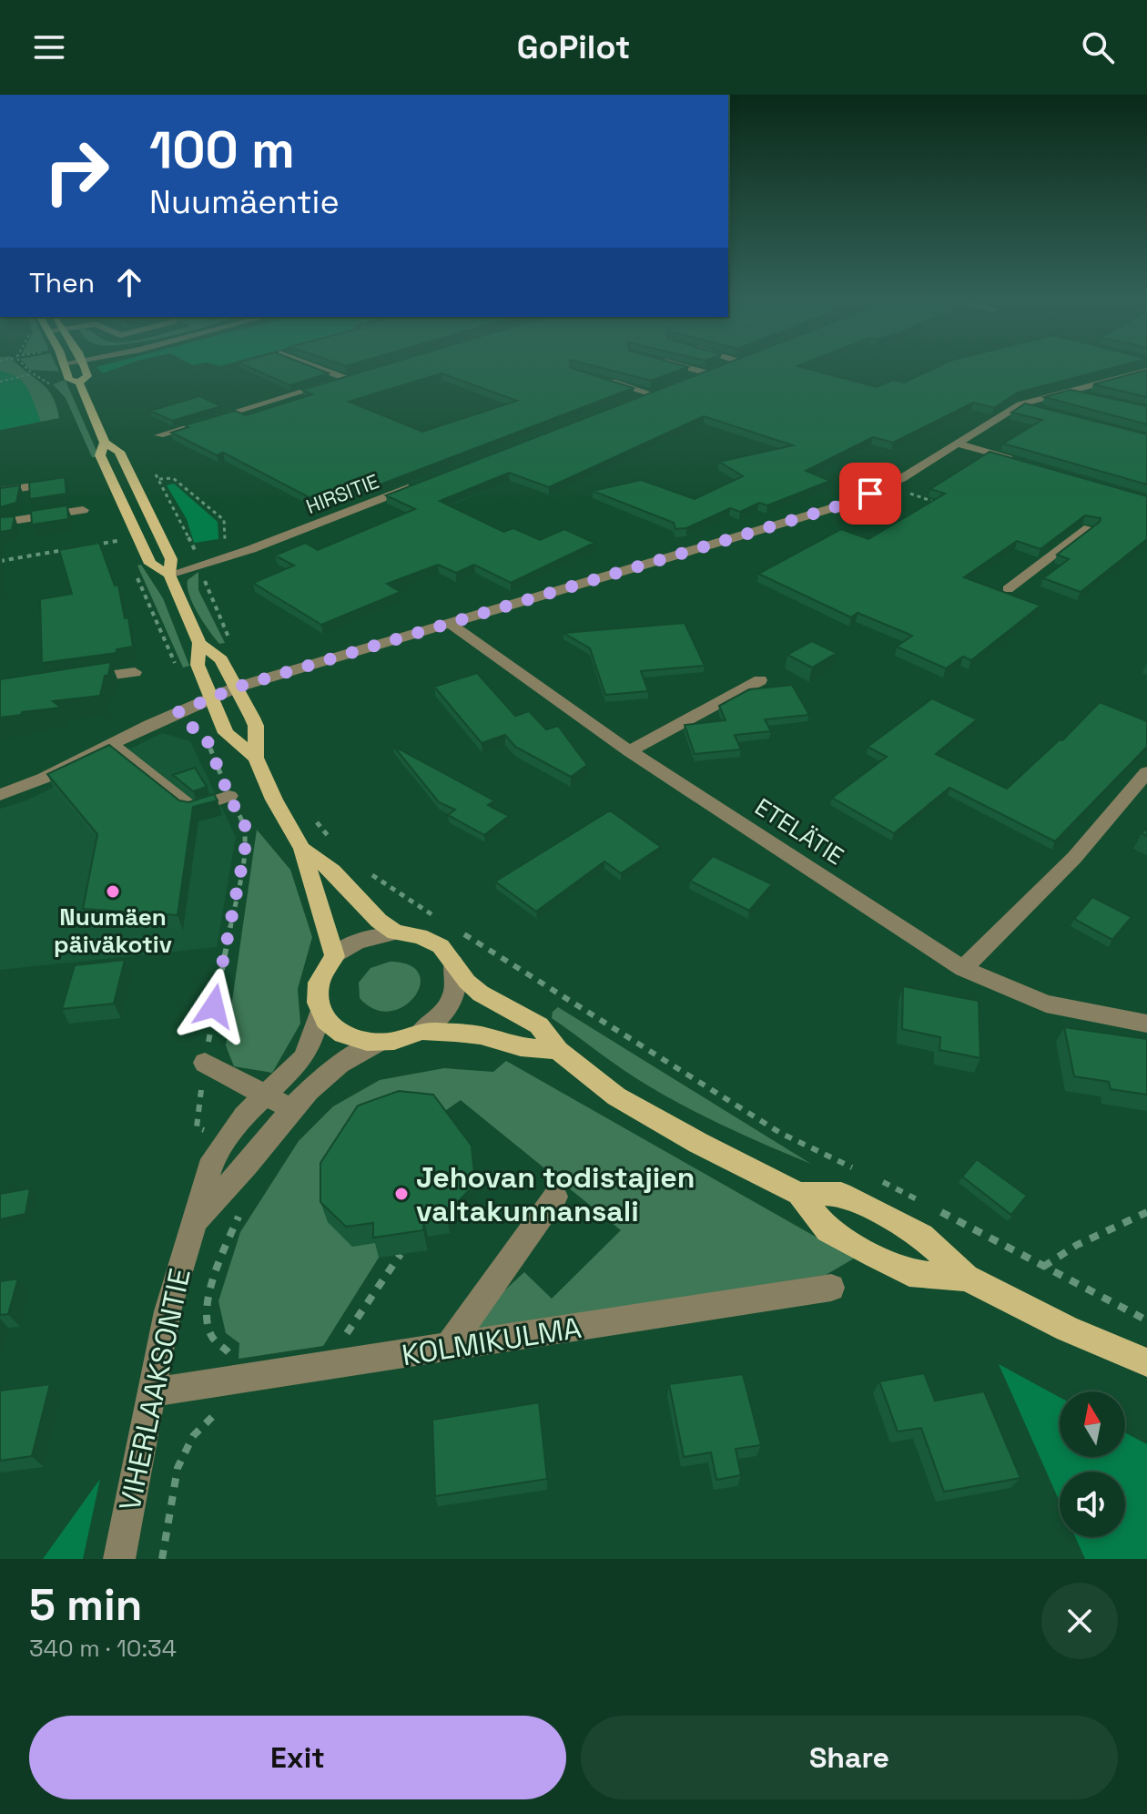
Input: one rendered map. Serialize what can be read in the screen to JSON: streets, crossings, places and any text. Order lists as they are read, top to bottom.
{
  "streets": {
    "street": [
      "HIRSITIE",
      "ETELÄTIE",
      "KOLMIKULMA",
      "VIHERLAAKSONTIE"
    ]
  },
  "crossings": [
    ["KOLMIKULMA", "VIHERLAAKSONTIE"]
  ],
  "places": ["Nuumäen päiväkotiv", "Jehovan todistajien valtakunnansali"],
  "north": "top",
  "page": {
    "header": "GoPilot",
    "turn": ["100 m", "Nuumäentie"],
    "then": "Then",
    "heading": ["5 min", "340 m · 10:34"],
    "buttons": ["Exit", "Share"]
  }
}
